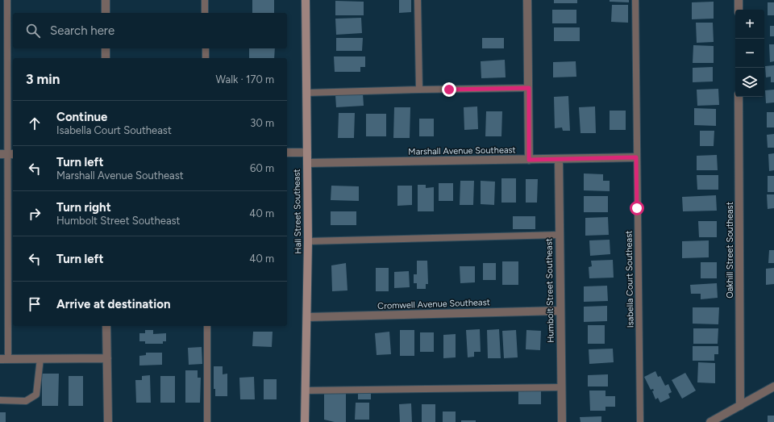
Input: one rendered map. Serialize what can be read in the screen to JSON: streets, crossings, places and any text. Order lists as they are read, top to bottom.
{
  "streets": {
    "main road": ["Hall Street Southeast"],
    "street": [
      "Marshall Avenue Southeast",
      "Oakhill Street Southeast",
      "Humbolt Street Southeast",
      "Cromwell Avenue Southeast"
    ],
    "lane": ["Isabella Court Southeast"]
  },
  "crossings": [
    ["Marshall Avenue Southeast", "Hall Street Southeast"],
    ["Marshall Avenue Southeast", "Isabella Court Southeast"],
    ["Marshall Avenue Southeast", "Humbolt Street Southeast"],
    ["Hall Street Southeast", "Cromwell Avenue Southeast"],
    ["Humbolt Street Southeast", "Cromwell Avenue Southeast"]
  ],
  "page": {
    "map_buttons": ["+", "−"],
    "search": "Search here",
    "heading": ["3 min", "Walk · 170 m"],
    "list": [
      ["Continue", "Isabella Court Southeast", "30 m"],
      ["Turn left", "Marshall Avenue Southeast", "60 m"],
      ["Turn right", "Humbolt Street Southeast", "40 m"],
      ["Turn left", "40 m"],
      "Arrive at destination"
    ]
  }
}
